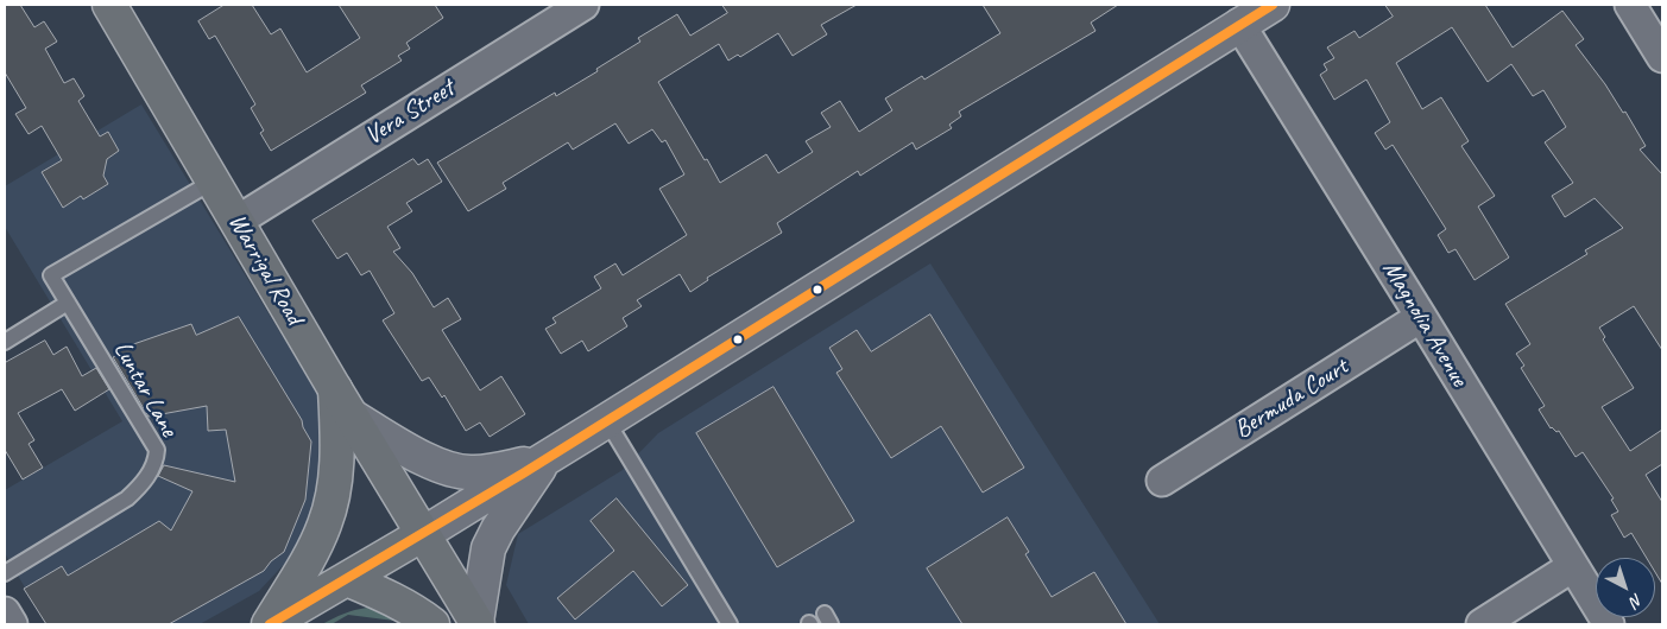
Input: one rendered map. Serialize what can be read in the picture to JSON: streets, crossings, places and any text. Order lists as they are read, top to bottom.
{
  "streets": {
    "main road": ["Warrigal Road"],
    "street": ["Vera Street", "Magnolia Avenue", "Bermuda Court"],
    "lane": ["Luntar Lane"]
  },
  "crossings": [
    ["Vera Street", "Warrigal Road"],
    ["Warrigal Road", "Luntar Lane"],
    ["Magnolia Avenue", "Bermuda Court"]
  ],
  "north": "bottom right"
}
